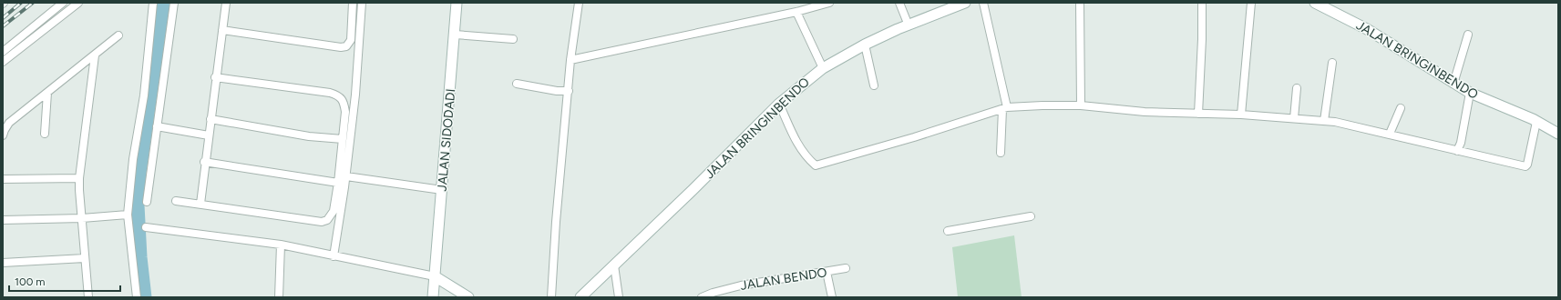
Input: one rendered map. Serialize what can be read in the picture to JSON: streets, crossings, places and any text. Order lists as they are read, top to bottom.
{
  "streets": {
    "street": ["JALAN BRINGINBENDO", "JALAN SIDODADI", "JALAN BENDO"]
  },
  "scale_bar": "100 m"
}
